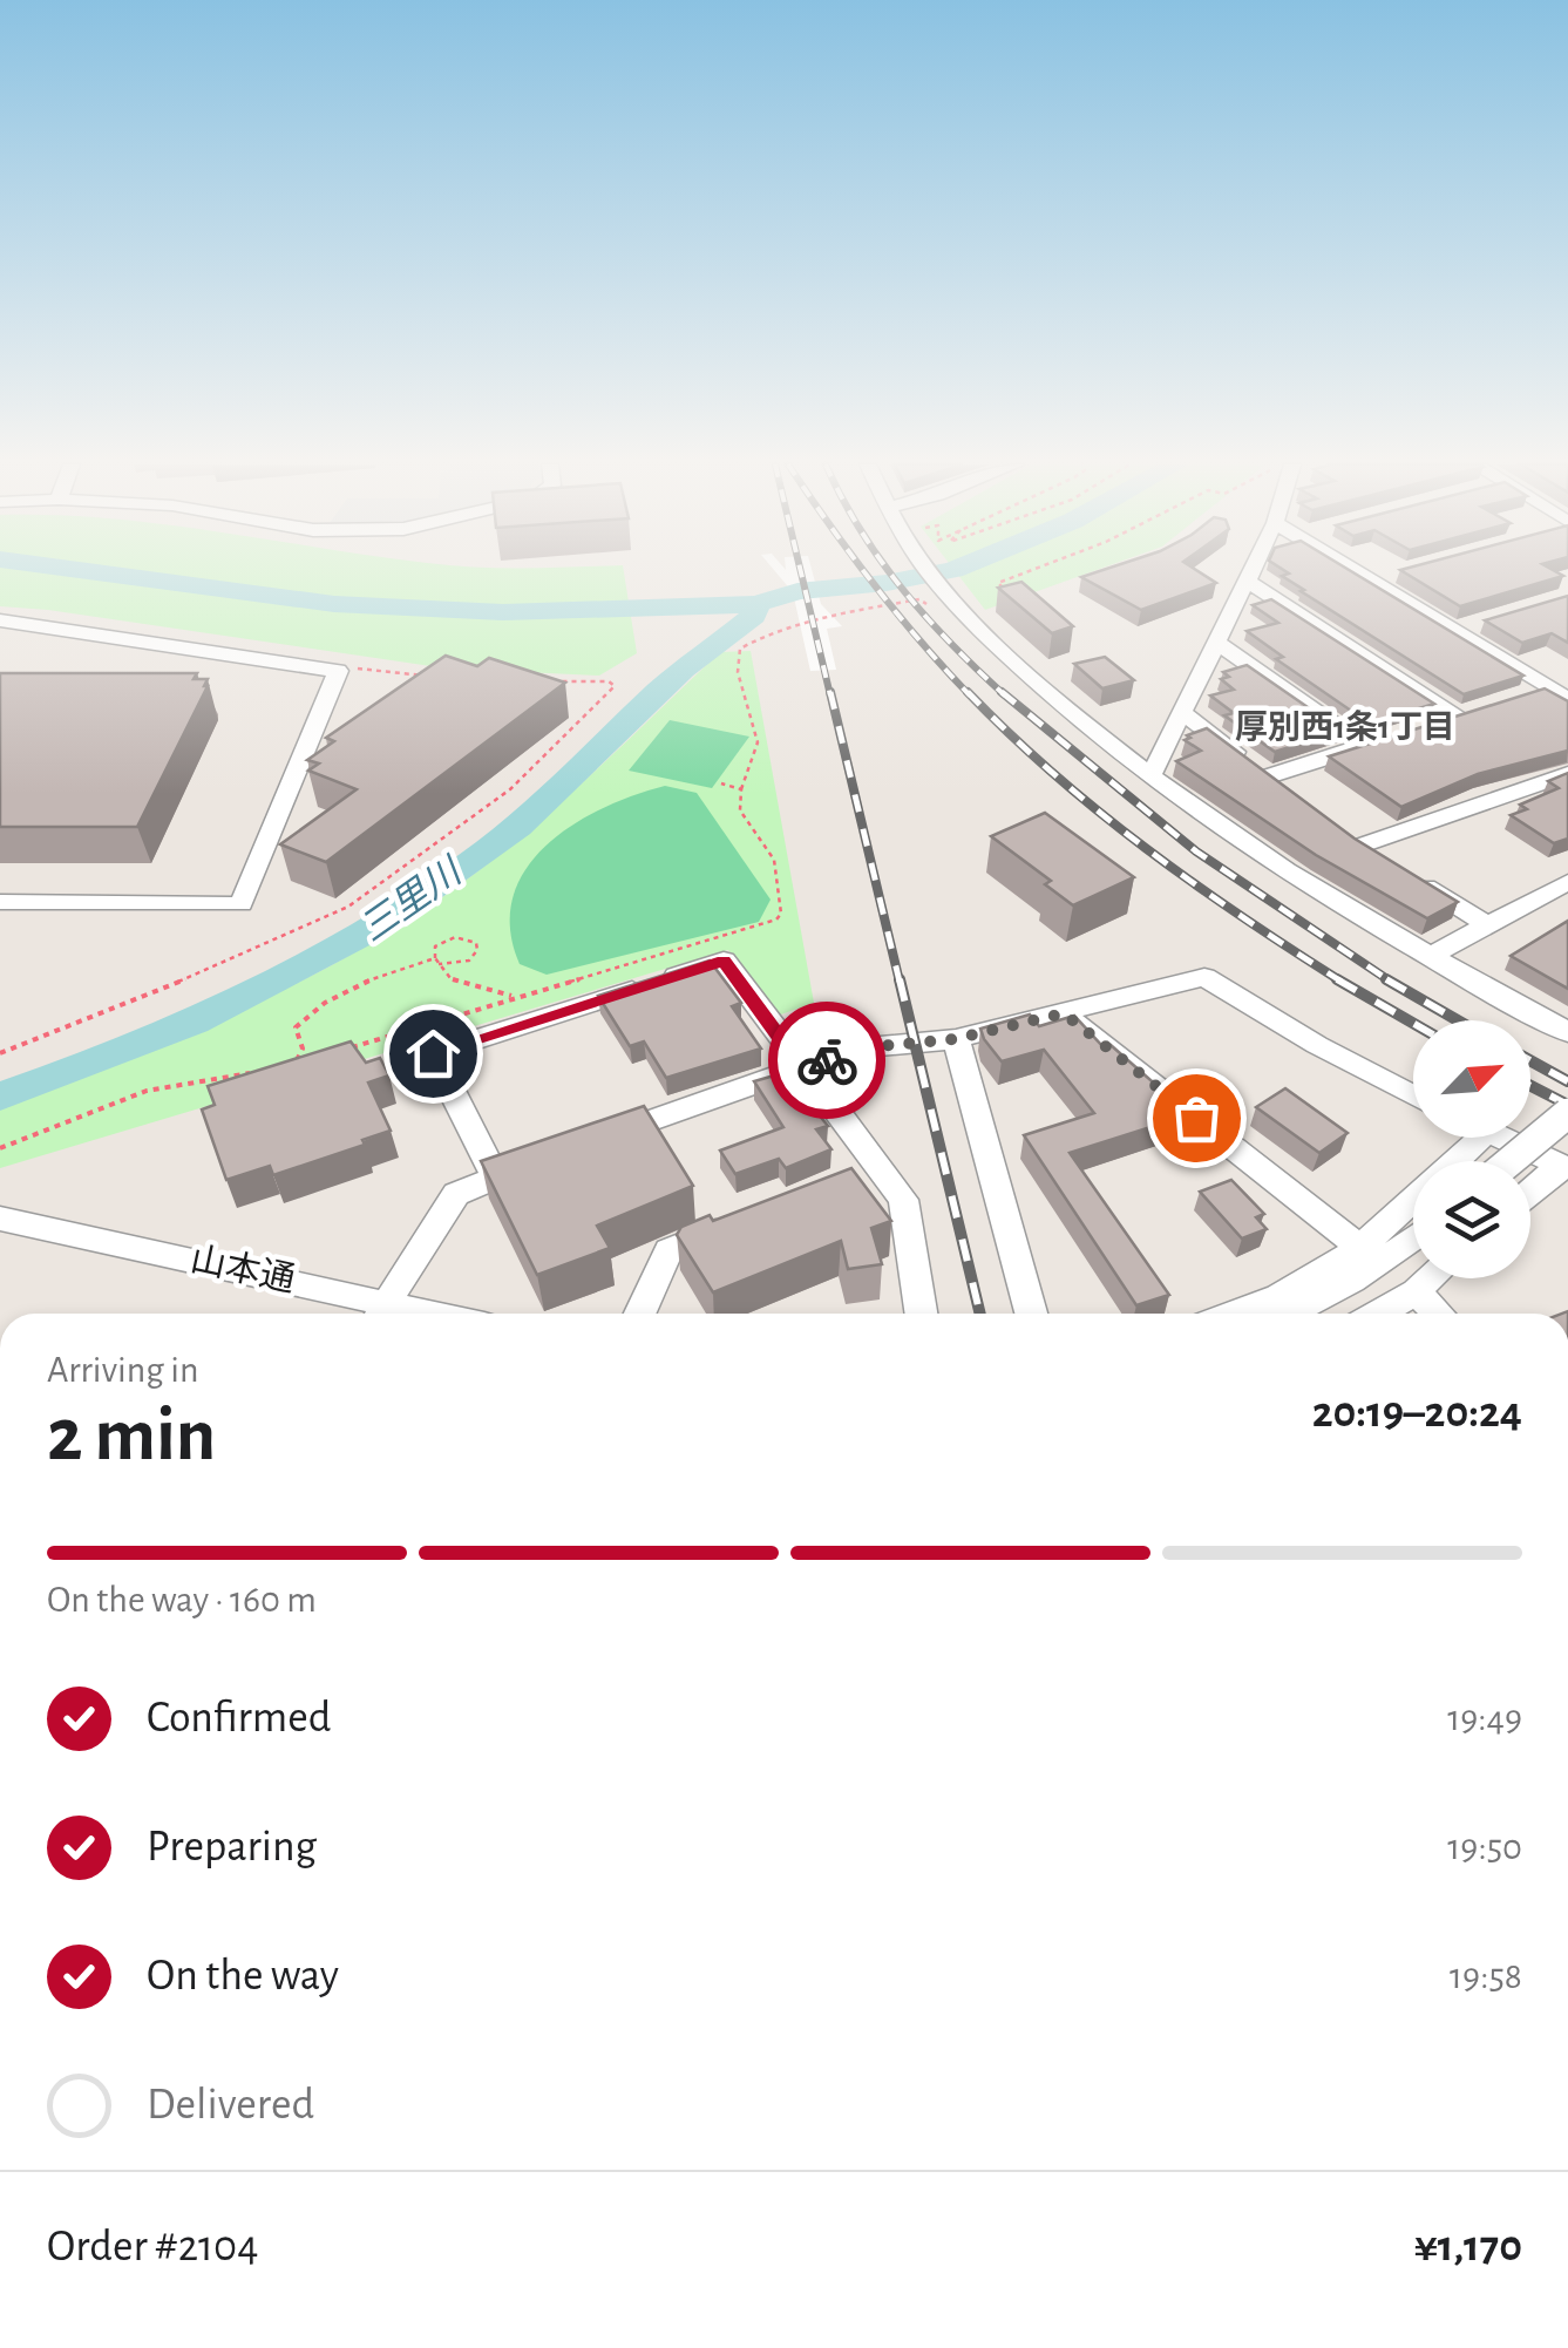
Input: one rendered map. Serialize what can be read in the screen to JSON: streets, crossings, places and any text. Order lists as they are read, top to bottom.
{
  "streets": {
    "street": ["山本通"]
  },
  "districts": ["厚別西1条1丁目"],
  "water": ["三里川"],
  "north": "top right",
  "page": {
    "heading": ["2 min", "Arriving in", "20:19–20:24"],
    "panel": ["Order #2104", "¥1,170"],
    "bar": "On the way · 160 m",
    "list": [
      ["Confirmed", "19:49"],
      ["Preparing", "19:50"],
      ["On the way", "19:58"],
      "Delivered"
    ]
  }
}
